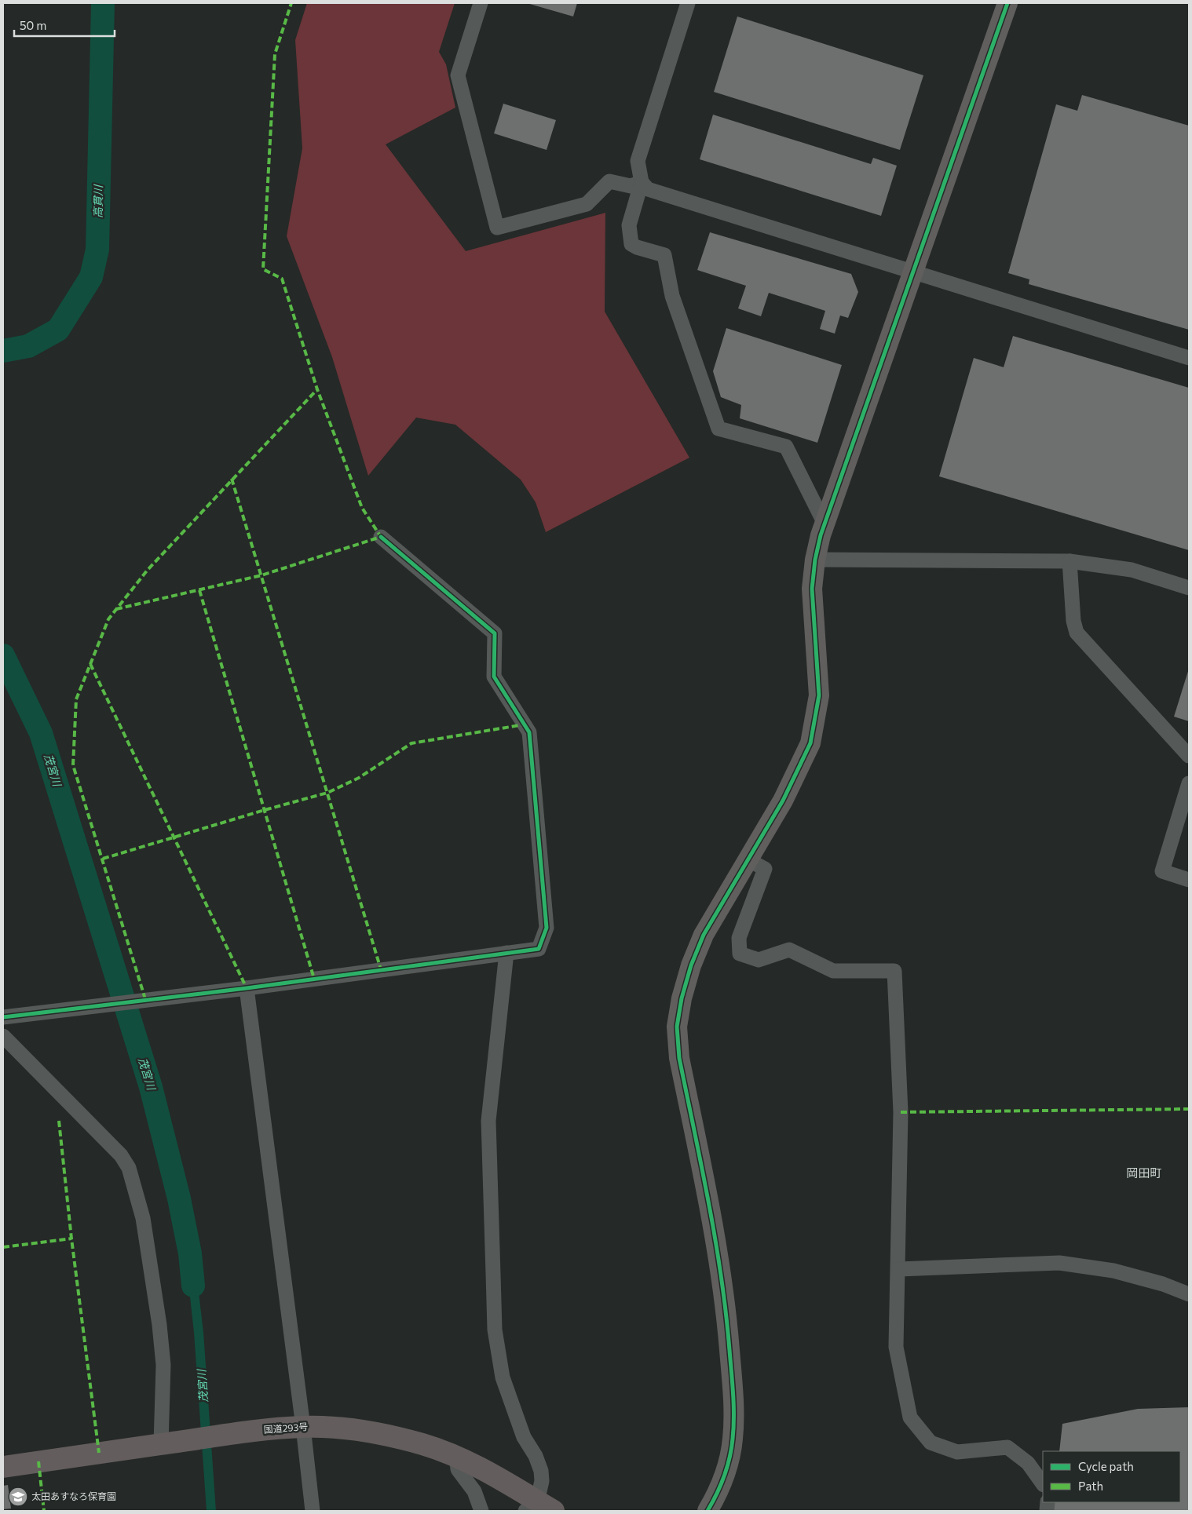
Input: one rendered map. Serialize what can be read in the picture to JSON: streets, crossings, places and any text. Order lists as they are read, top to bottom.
{
  "streets": {
    "highway": ["国道293号"]
  },
  "districts": ["岡田町"],
  "water": ["高貫川", "茂宮川"],
  "places": {
    "school or university": ["太田あすなろ保育園"]
  },
  "legend": ["Cycle path", "Path"],
  "scale_bar": "50 m"
}
